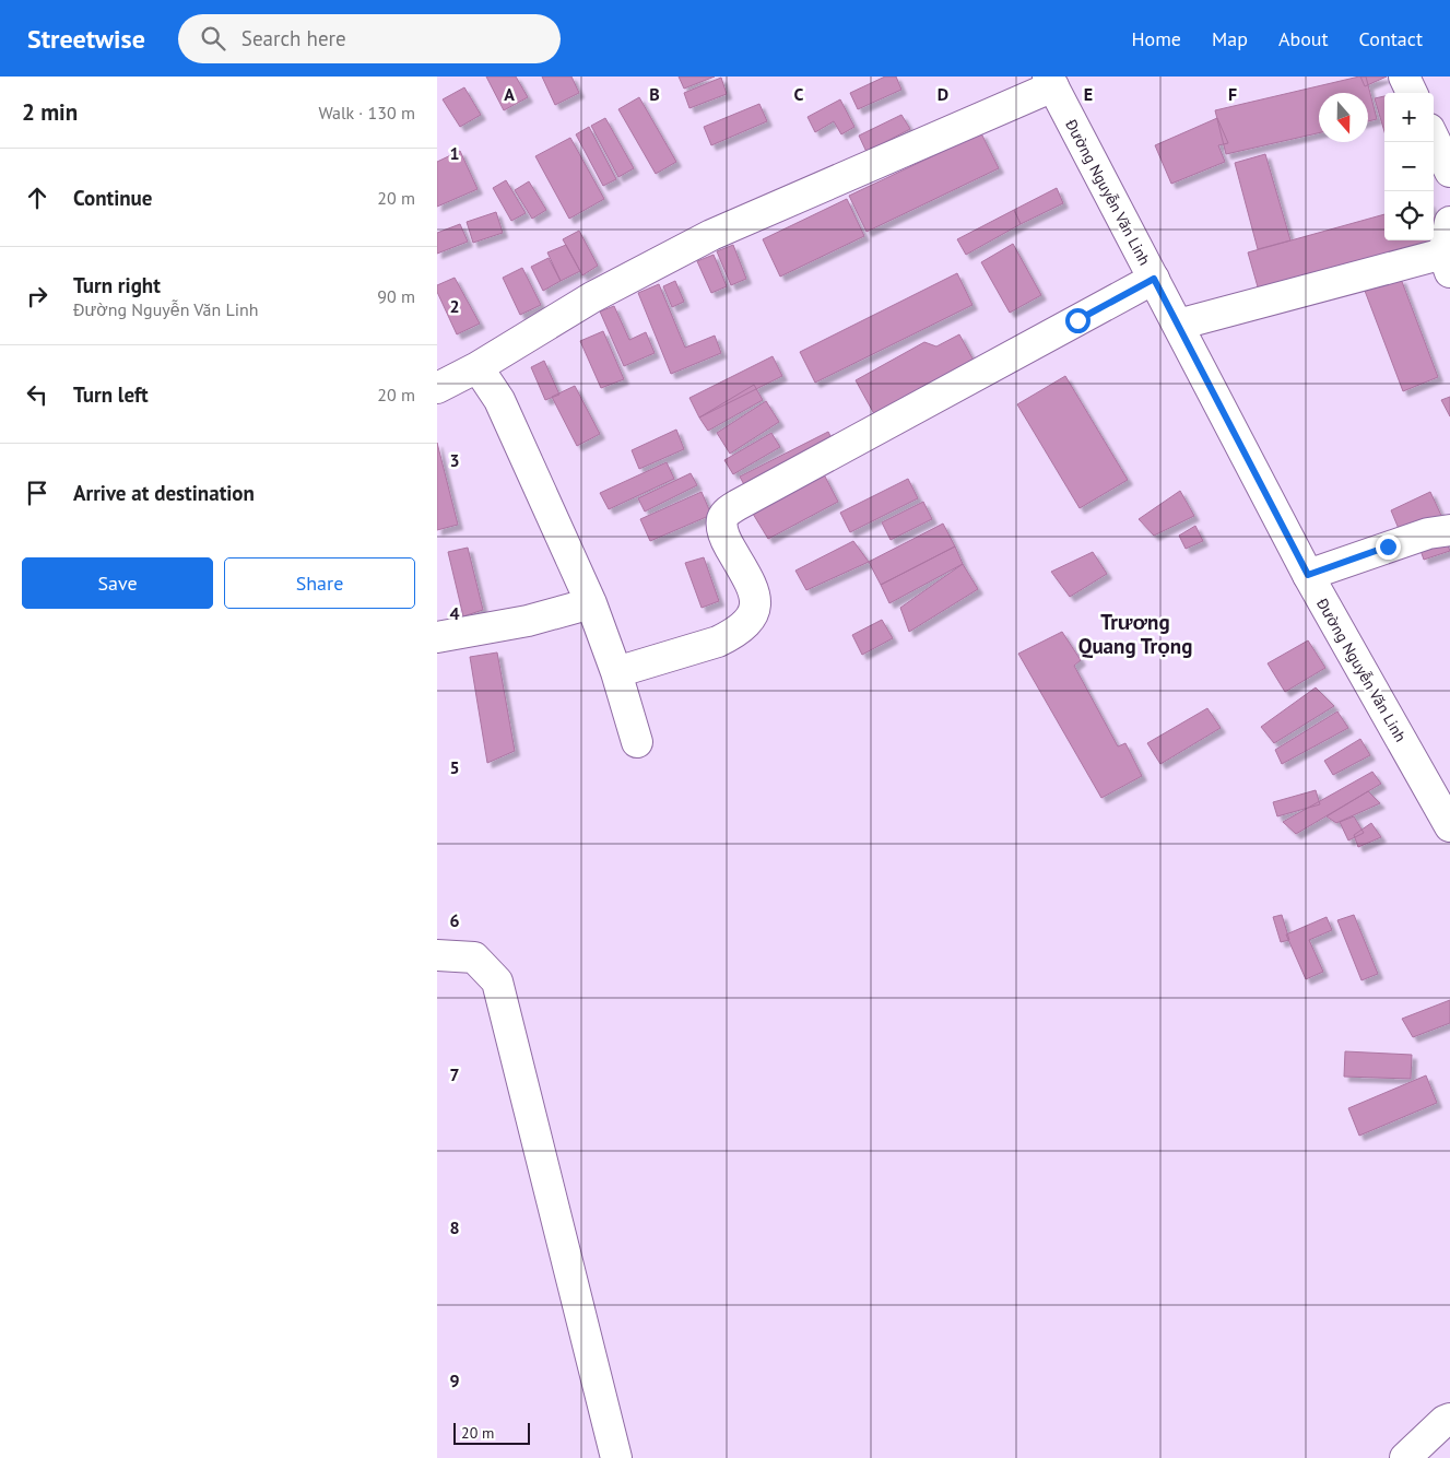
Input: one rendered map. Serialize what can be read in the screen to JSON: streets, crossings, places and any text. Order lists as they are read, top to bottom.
{
  "streets": {
    "street": ["Đường Nguyễn Văn Linh"]
  },
  "districts": ["Trương Quang Trọng"],
  "scale_bar": "20 m",
  "north": "bottom",
  "page": {
    "header": "Streetwise",
    "search": "Search here",
    "nav": [
      "Home",
      "Map",
      "About",
      "Contact"
    ],
    "heading": ["2 min", "Walk · 130 m"],
    "map_buttons": ["+", "−"],
    "list": [
      ["Continue", "20 m"],
      ["Turn right", "Đường Nguyễn Văn Linh", "90 m"],
      ["Turn left", "20 m"],
      "Arrive at destination"
    ],
    "buttons": ["Save", "Share"],
    "scale": "20 m"
  },
  "grid": {
    "columns": [
      "A",
      "B",
      "C",
      "D",
      "E",
      "F"
    ],
    "rows": [
      "1",
      "2",
      "3",
      "4",
      "5",
      "6",
      "7",
      "8",
      "9"
    ]
  }
}
